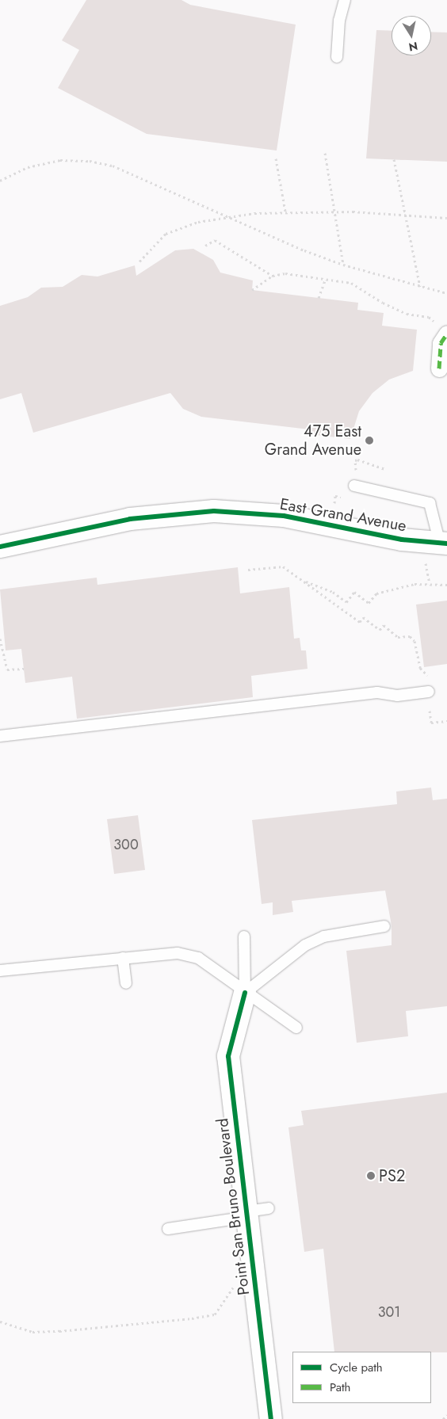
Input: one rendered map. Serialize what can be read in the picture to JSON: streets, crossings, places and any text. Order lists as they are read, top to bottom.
{
  "streets": {
    "street": ["East Grand Avenue", "Point San Bruno Boulevard"]
  },
  "places": ["475 East Grand Avenue", "PS2"],
  "house_numbers": ["300", "301"],
  "legend": ["Cycle path", "Path"],
  "north": "bottom"
}
